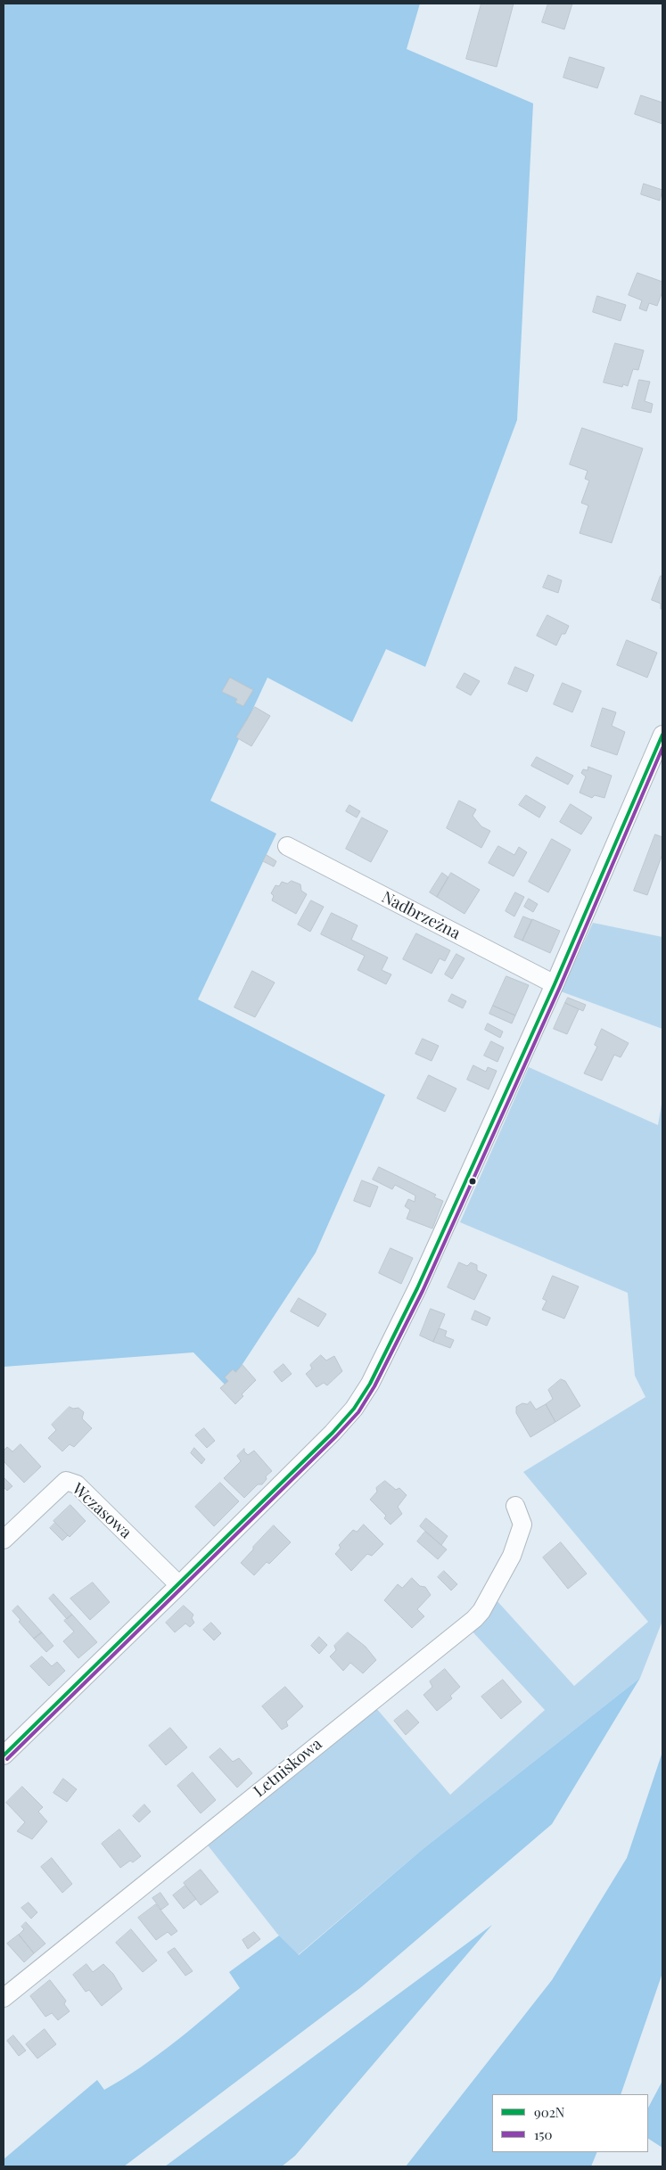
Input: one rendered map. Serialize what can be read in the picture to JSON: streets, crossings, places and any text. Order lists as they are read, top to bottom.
{
  "streets": {
    "street": ["Nadbrzeżna", "Wczasowa", "Letniskowa"]
  },
  "lines": ["transit line 902N", "transit line 150"],
  "legend": ["902N", "150"]
}
